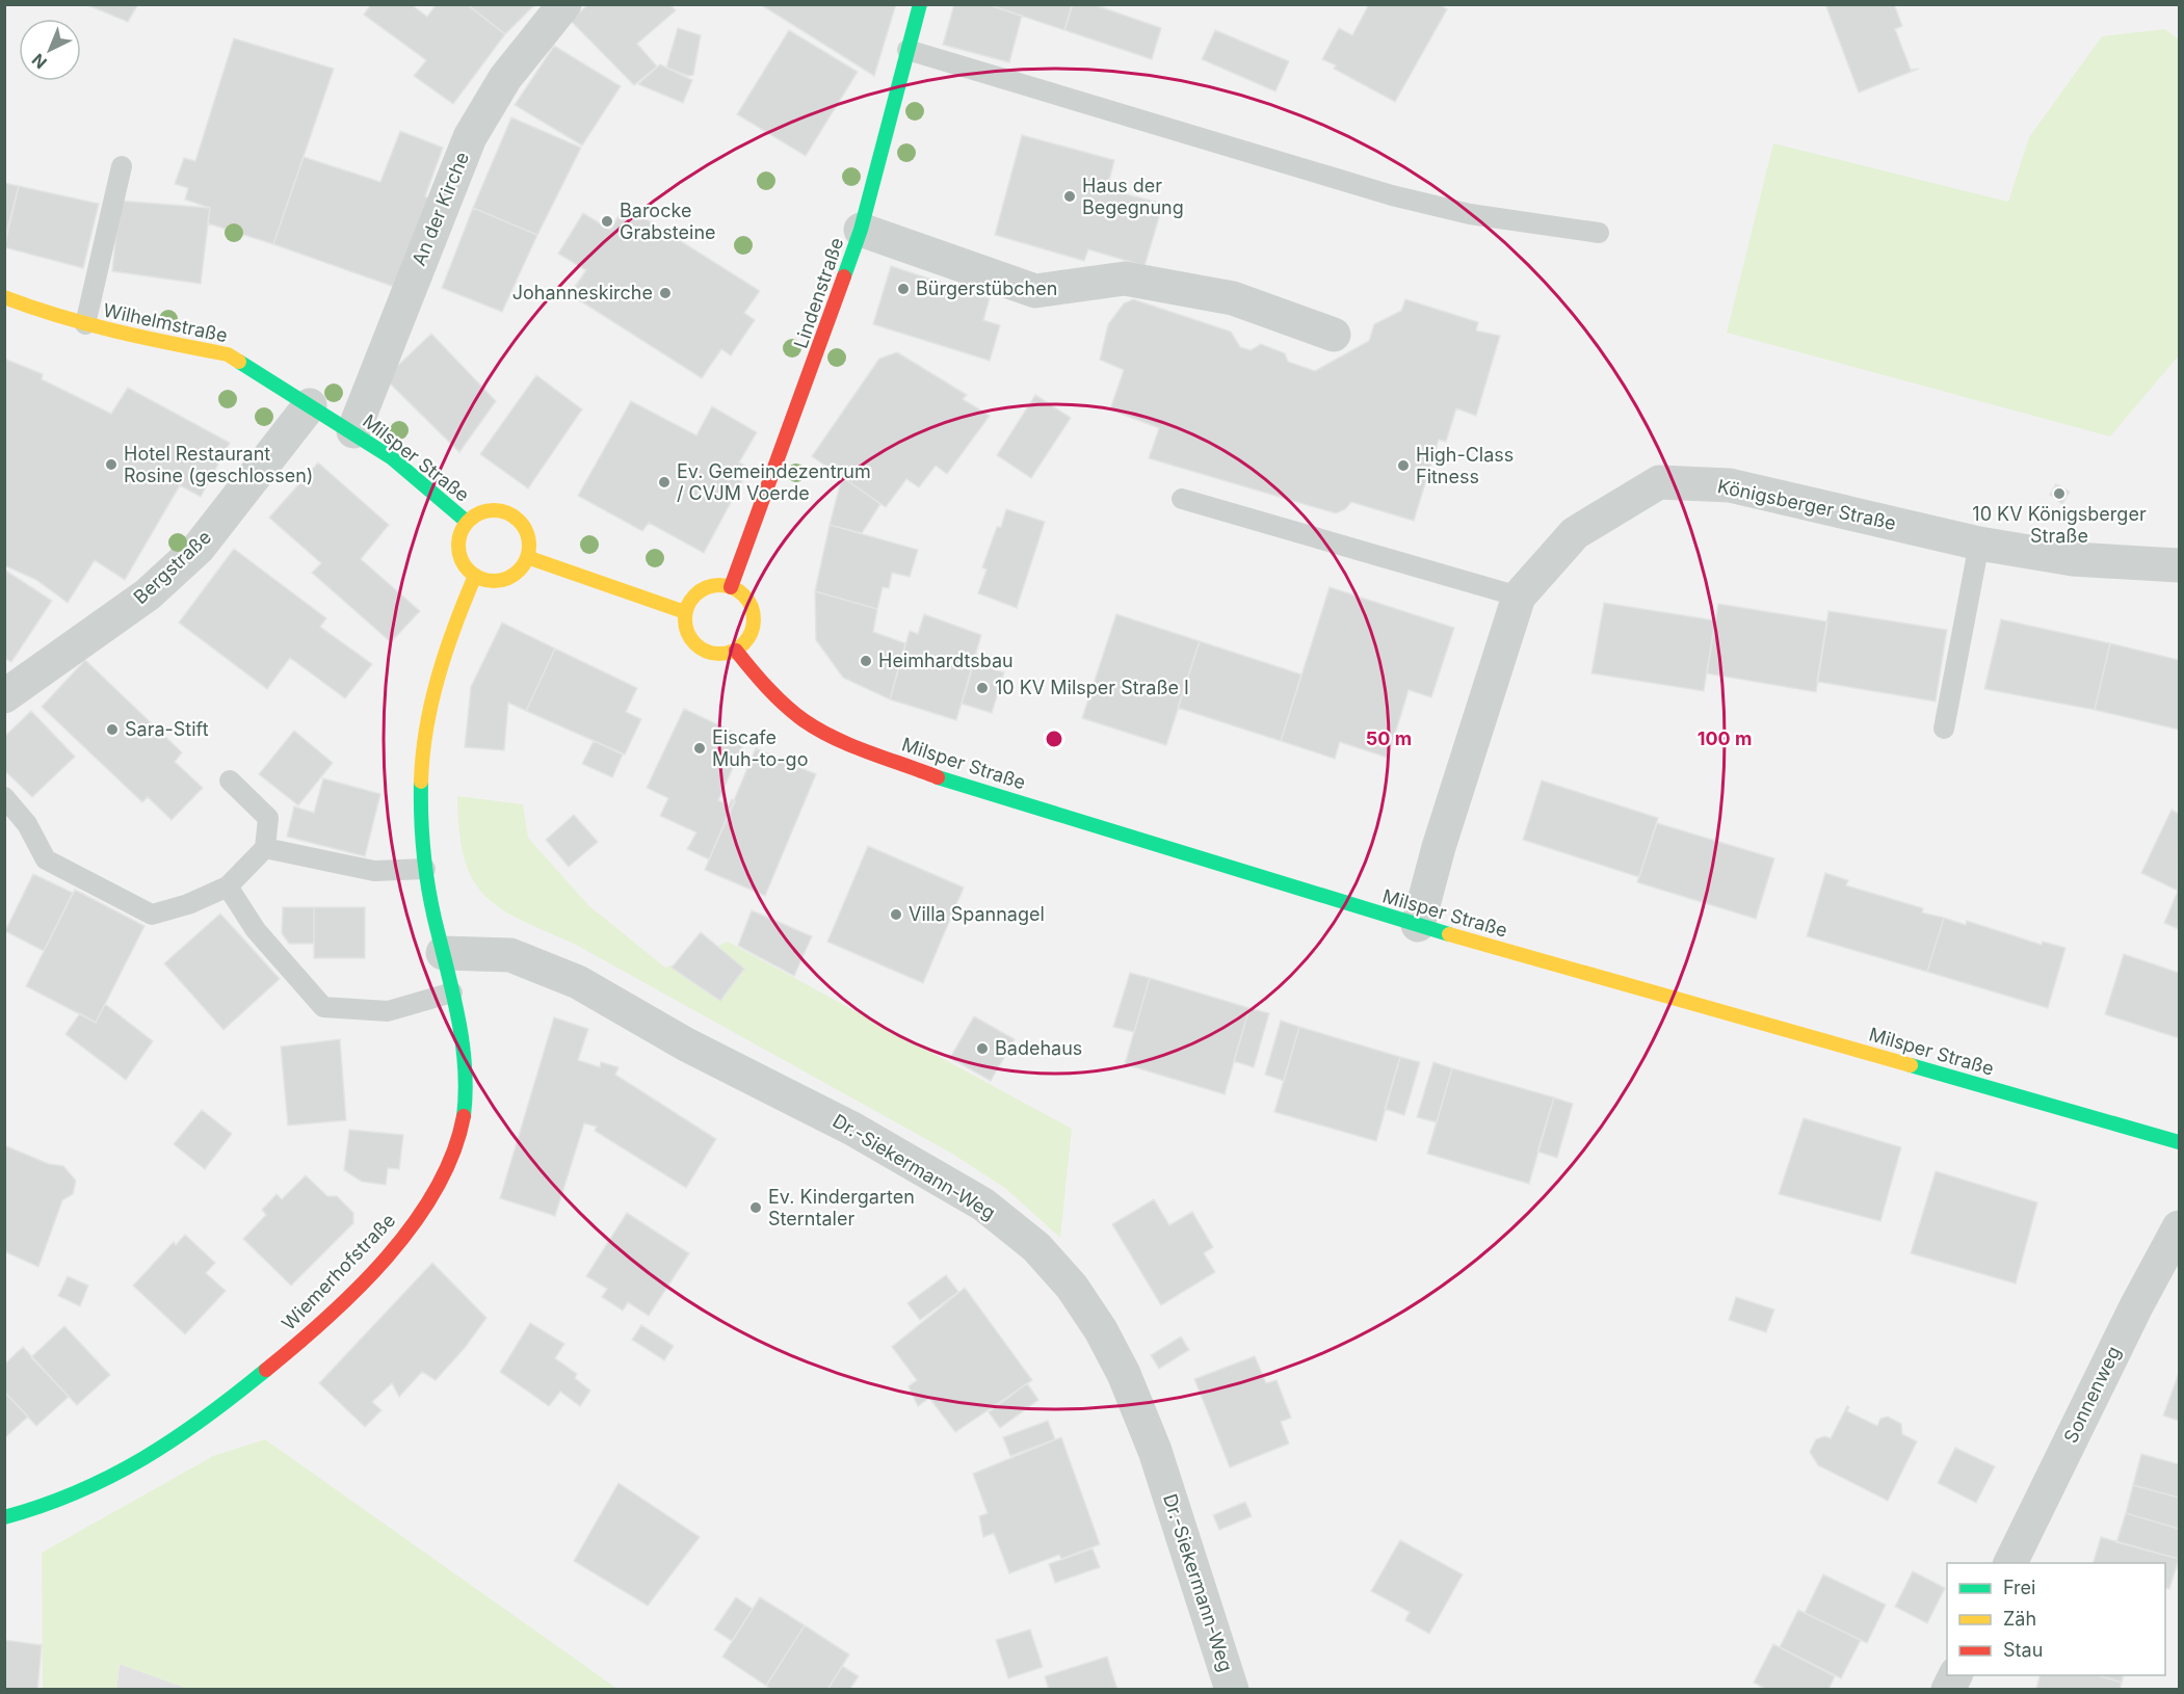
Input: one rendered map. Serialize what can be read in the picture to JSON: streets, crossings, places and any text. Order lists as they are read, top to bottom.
{
  "streets": {
    "street": [
      "An der Kirche",
      "Lindenstraße",
      "Wilhelmstraße",
      "Milsper Straße",
      "Königsberger Straße",
      "Bergstraße",
      "Dr.-Siekermann-Weg",
      "Wiemerhofstraße",
      "Sonnenweg"
    ]
  },
  "crossings": [
    ["An der Kirche", "Milsper Straße"],
    ["Lindenstraße", "Milsper Straße"],
    ["Wilhelmstraße", "Milsper Straße"],
    ["Wilhelmstraße", "Bergstraße"],
    ["Milsper Straße", "Königsberger Straße"],
    ["Milsper Straße", "Bergstraße"],
    ["Milsper Straße", "Wiemerhofstraße"],
    ["Dr.-Siekermann-Weg", "Wiemerhofstraße"]
  ],
  "places": [
    "Haus der Begegnung",
    "Barocke Grabsteine",
    "Bürgerstübchen",
    "Johanneskirche",
    "Hotel Restaurant Rosine (geschlossen)",
    "High-Class Fitness",
    "Ev. Gemeindezentrum / CVJM Voerde",
    "10 KV Königsberger Straße",
    "Heimhardtsbau",
    "10 KV Milsper Straße I",
    "Sara-Stift",
    "Eiscafe Muh-to-go",
    "Villa Spannagel",
    "Badehaus",
    "Ev. Kindergarten Sterntaler"
  ],
  "legend": ["Frei", "Zäh", "Stau"],
  "north": "bottom left",
  "rings": ["50 m", "100 m"]
}
